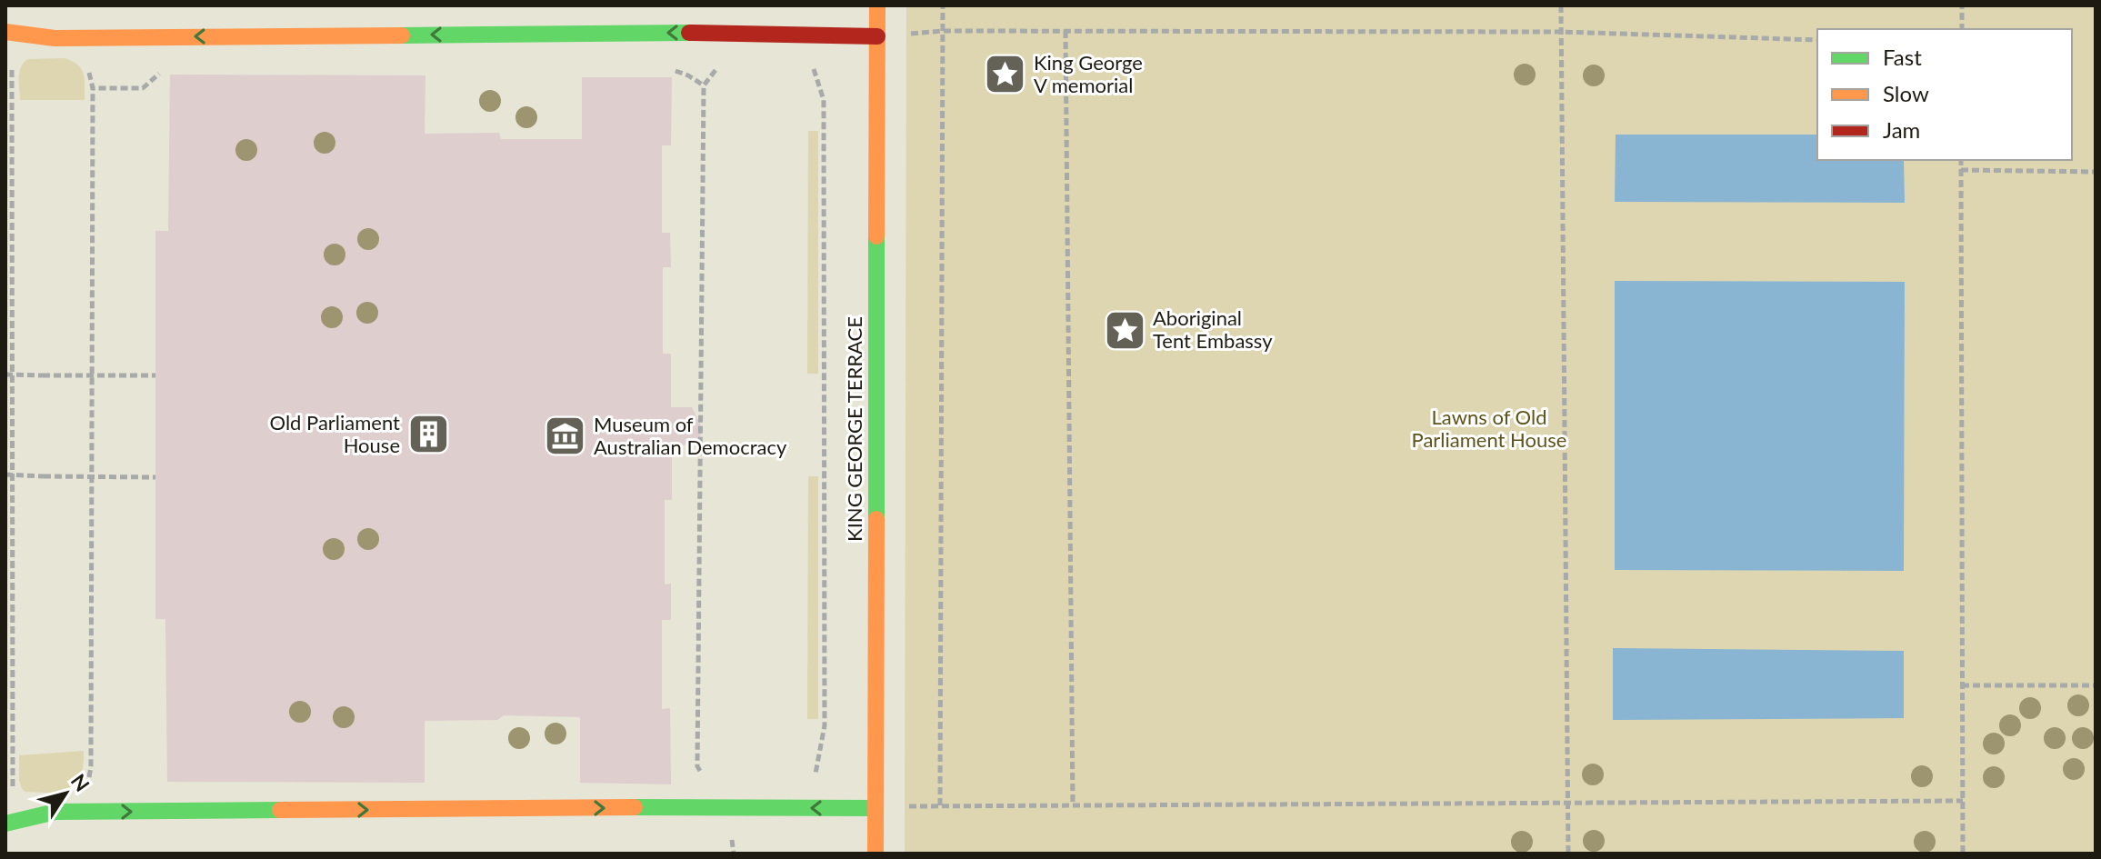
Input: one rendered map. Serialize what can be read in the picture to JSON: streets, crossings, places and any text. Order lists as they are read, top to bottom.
{
  "streets": {
    "street": ["KING GEORGE TERRACE"]
  },
  "parks": ["Lawns of Old Parliament House"],
  "places": {
    "place": ["King George V memorial", "Aboriginal Tent Embassy"],
    "building": ["Old Parliament House"],
    "museum": ["Museum of Australian Democracy"]
  },
  "legend": ["Fast", "Slow", "Jam"],
  "north": "top right"
}
